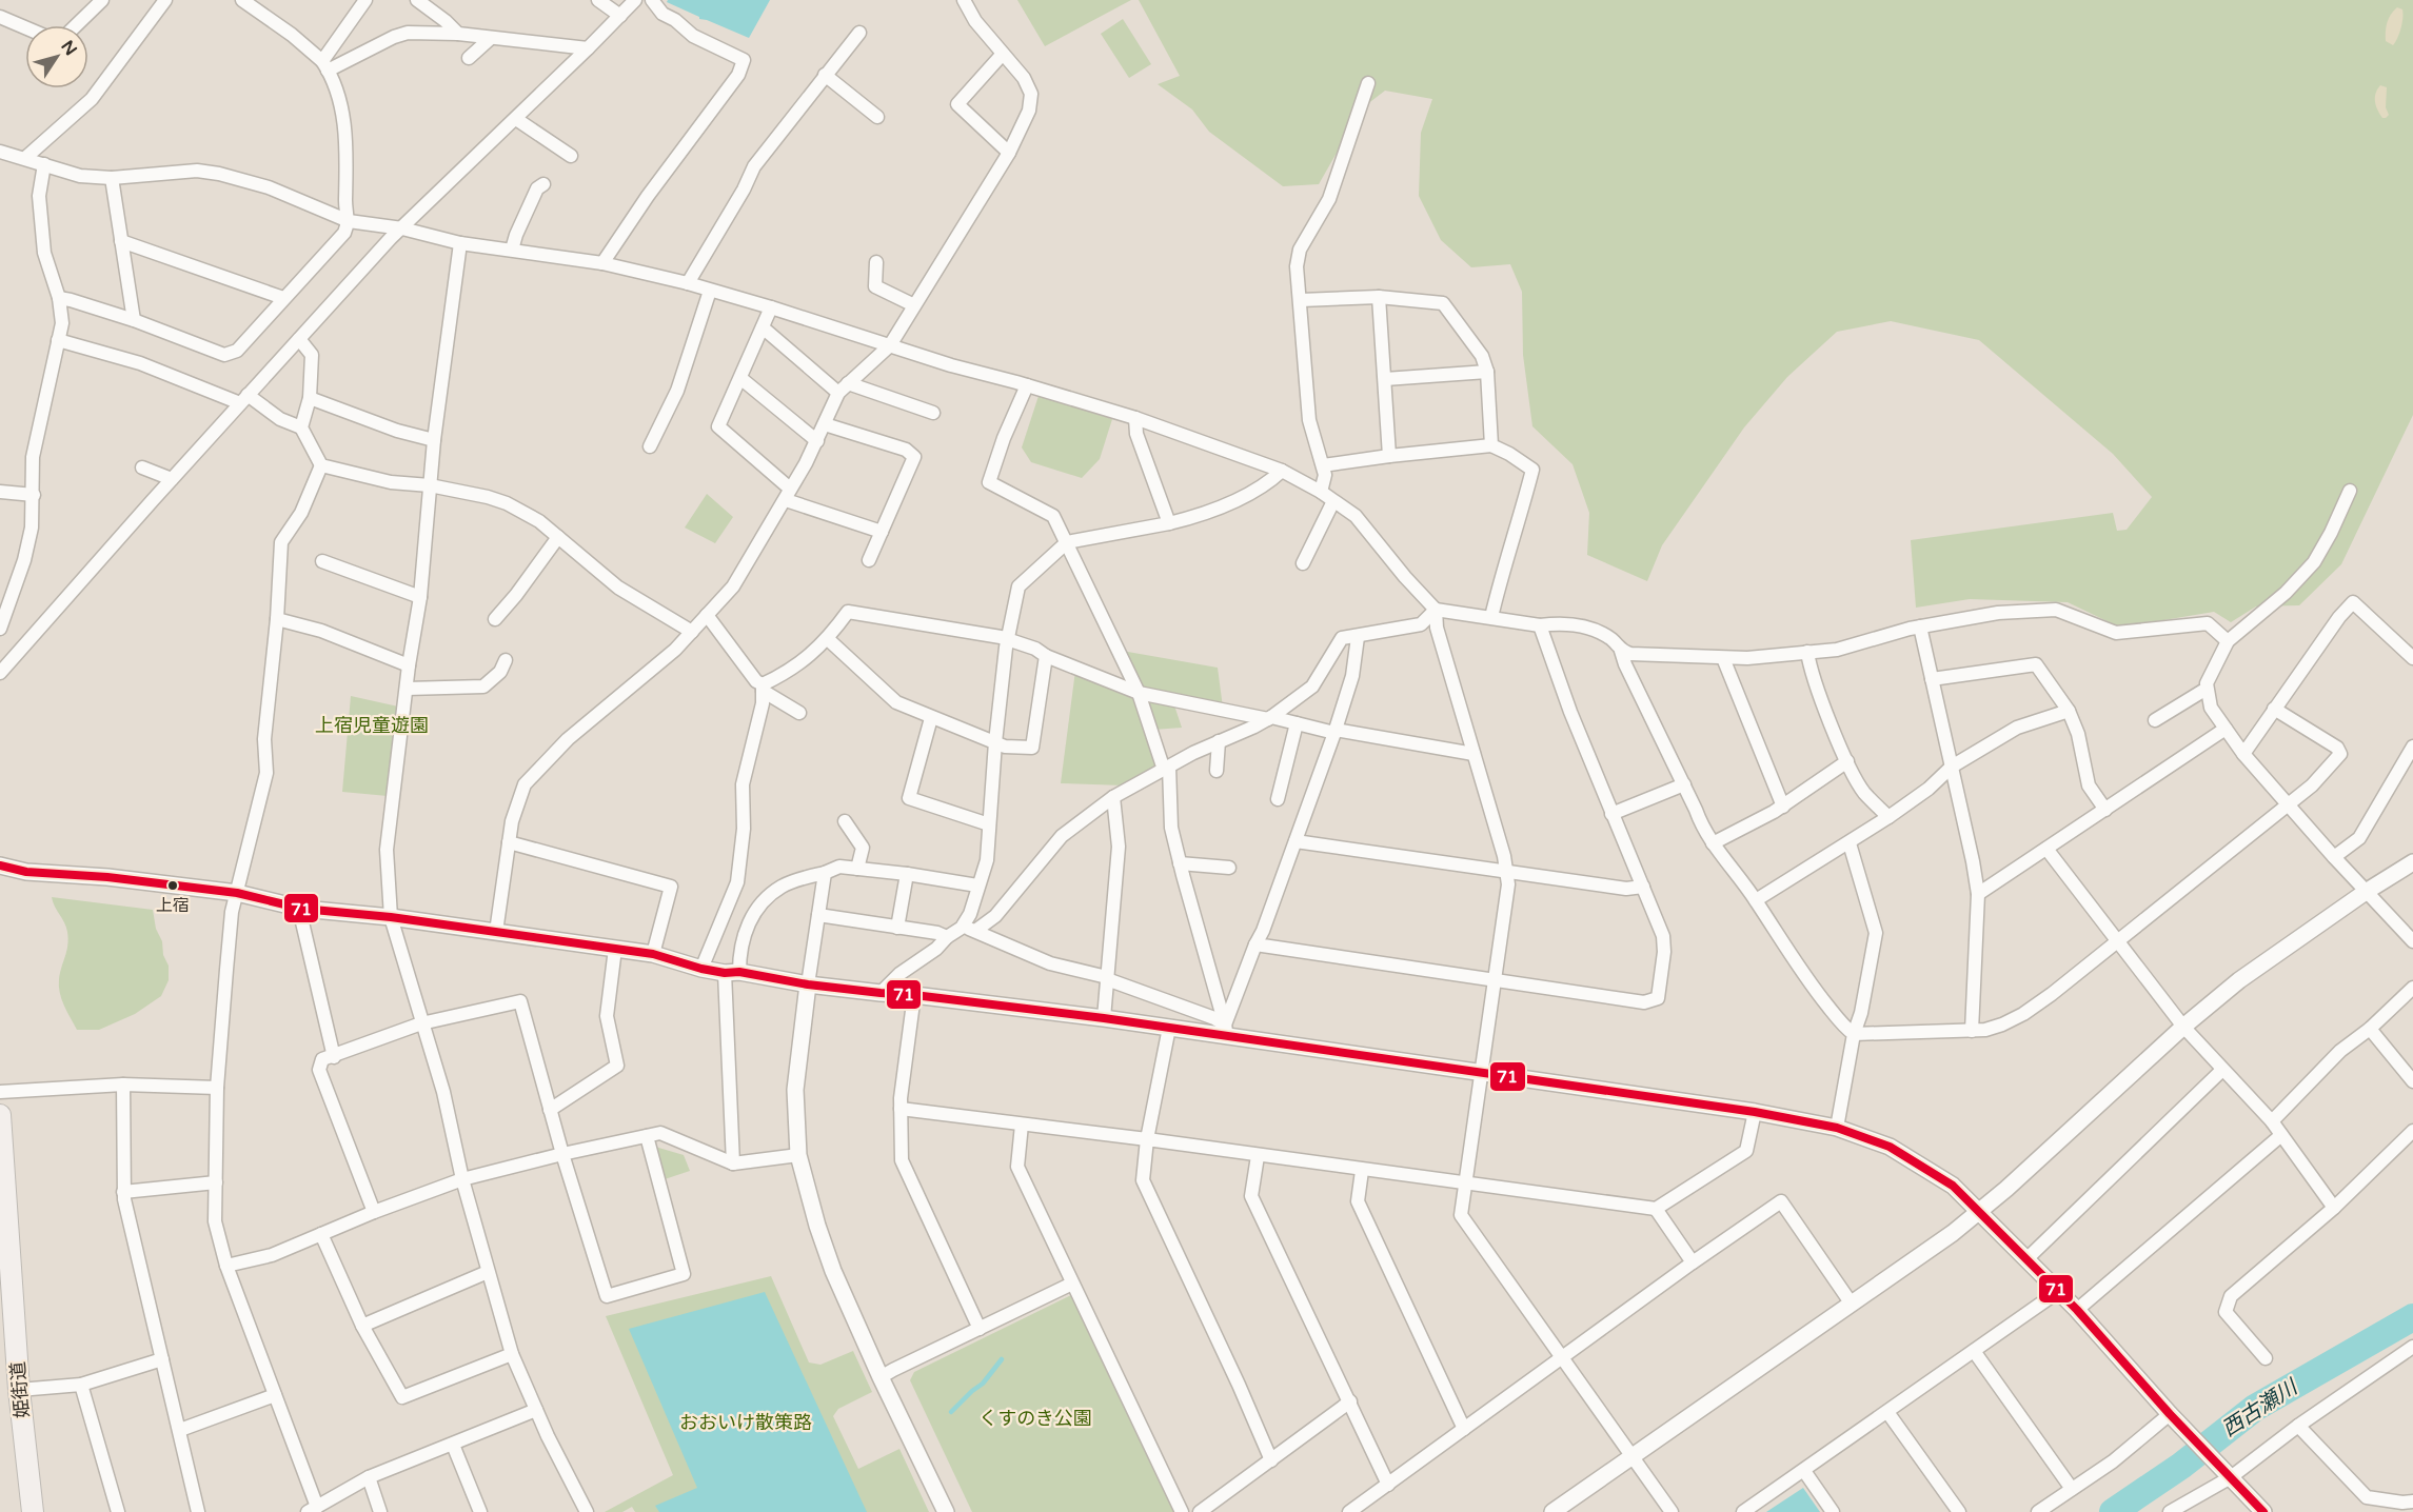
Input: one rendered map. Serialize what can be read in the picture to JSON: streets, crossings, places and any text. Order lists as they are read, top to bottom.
{
  "streets": {
    "main road": ["姫街道"]
  },
  "water": ["西古瀬川"],
  "parks": ["上宿児童遊園", "くすのき公園", "おおいけ散策路"],
  "places": ["上宿"],
  "lines": ["transit line 71"],
  "north": "top right"
}
